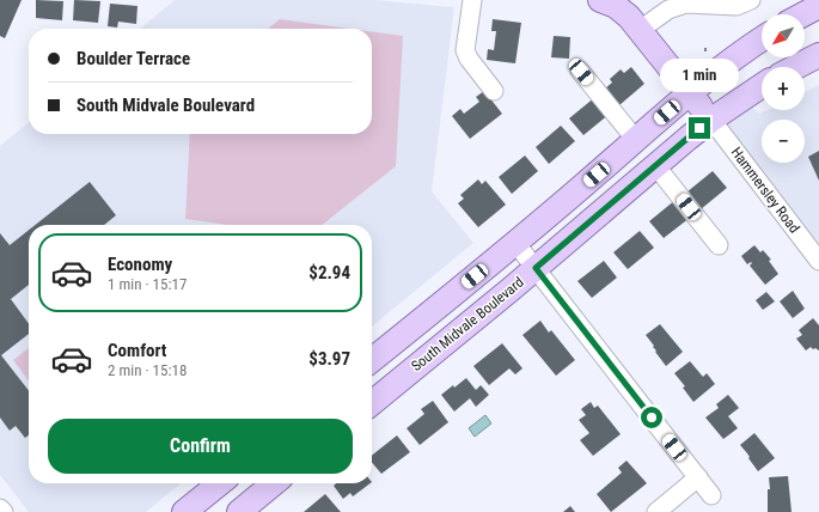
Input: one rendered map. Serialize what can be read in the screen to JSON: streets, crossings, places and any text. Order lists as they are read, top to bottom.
{
  "streets": {
    "main road": ["South Midvale Boulevard"],
    "street": ["Hammersley Road"]
  },
  "crossings": [
    ["Hammersley Road", "South Midvale Boulevard"]
  ],
  "north": "bottom left",
  "page": {
    "map_buttons": ["+", "−"],
    "banner": ["Boulder Terrace", "South Midvale Boulevard"],
    "bubble": "1 min",
    "list": [
      {
        "name": "Economy",
        "note": "1 min · 15:17",
        "value": "$2.94"
      },
      {
        "name": "Comfort",
        "note": "2 min · 15:18",
        "value": "$3.97"
      }
    ],
    "buttons": "Confirm"
  }
}
